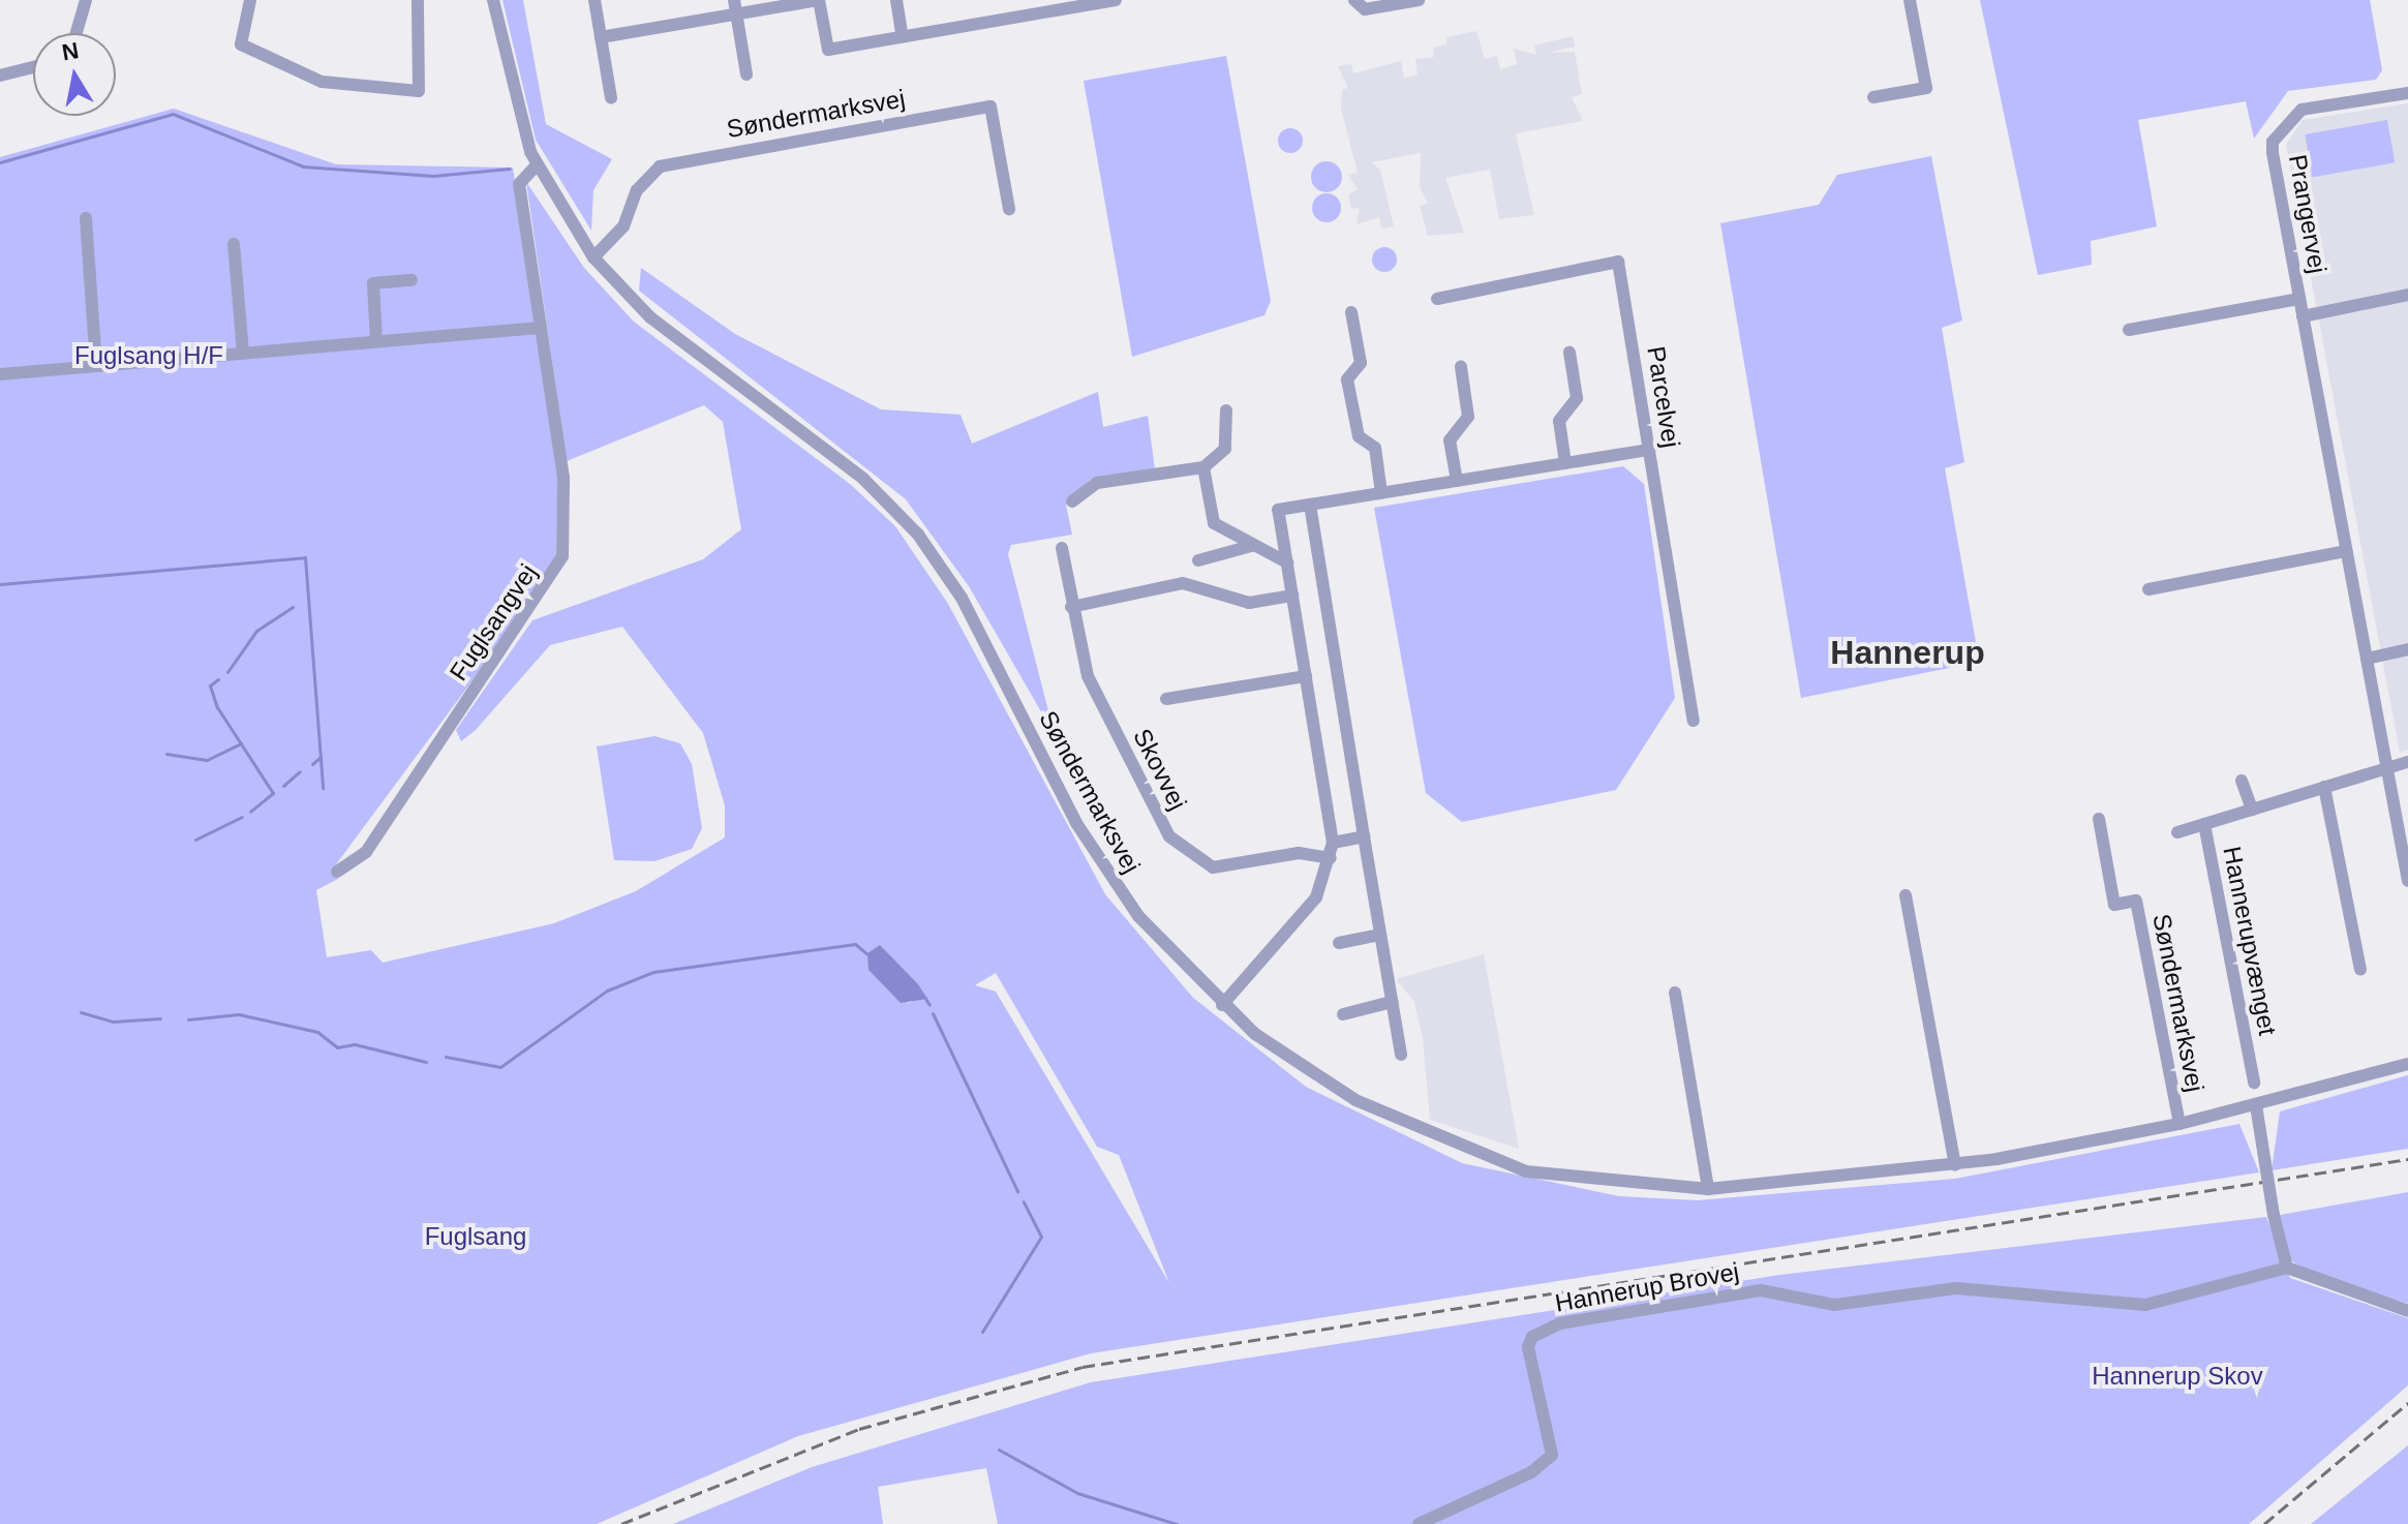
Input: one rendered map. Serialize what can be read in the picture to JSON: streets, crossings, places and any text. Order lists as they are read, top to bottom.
{
  "streets": {
    "street": [
      "Søndermarksvej",
      "Prangervej",
      "Parcelvej",
      "Fuglsangvej",
      "Skovvej",
      "Hannerupvænget",
      "Hannerup Brovej"
    ]
  },
  "crossings": [
    ["Søndermarksvej", "Fuglsangvej"],
    ["Prangervej", "Hannerupvænget"]
  ],
  "districts": ["Hannerup"],
  "parks": ["Fuglsang H/F", "Fuglsang", "Hannerup Skov"],
  "north": "top"
}
